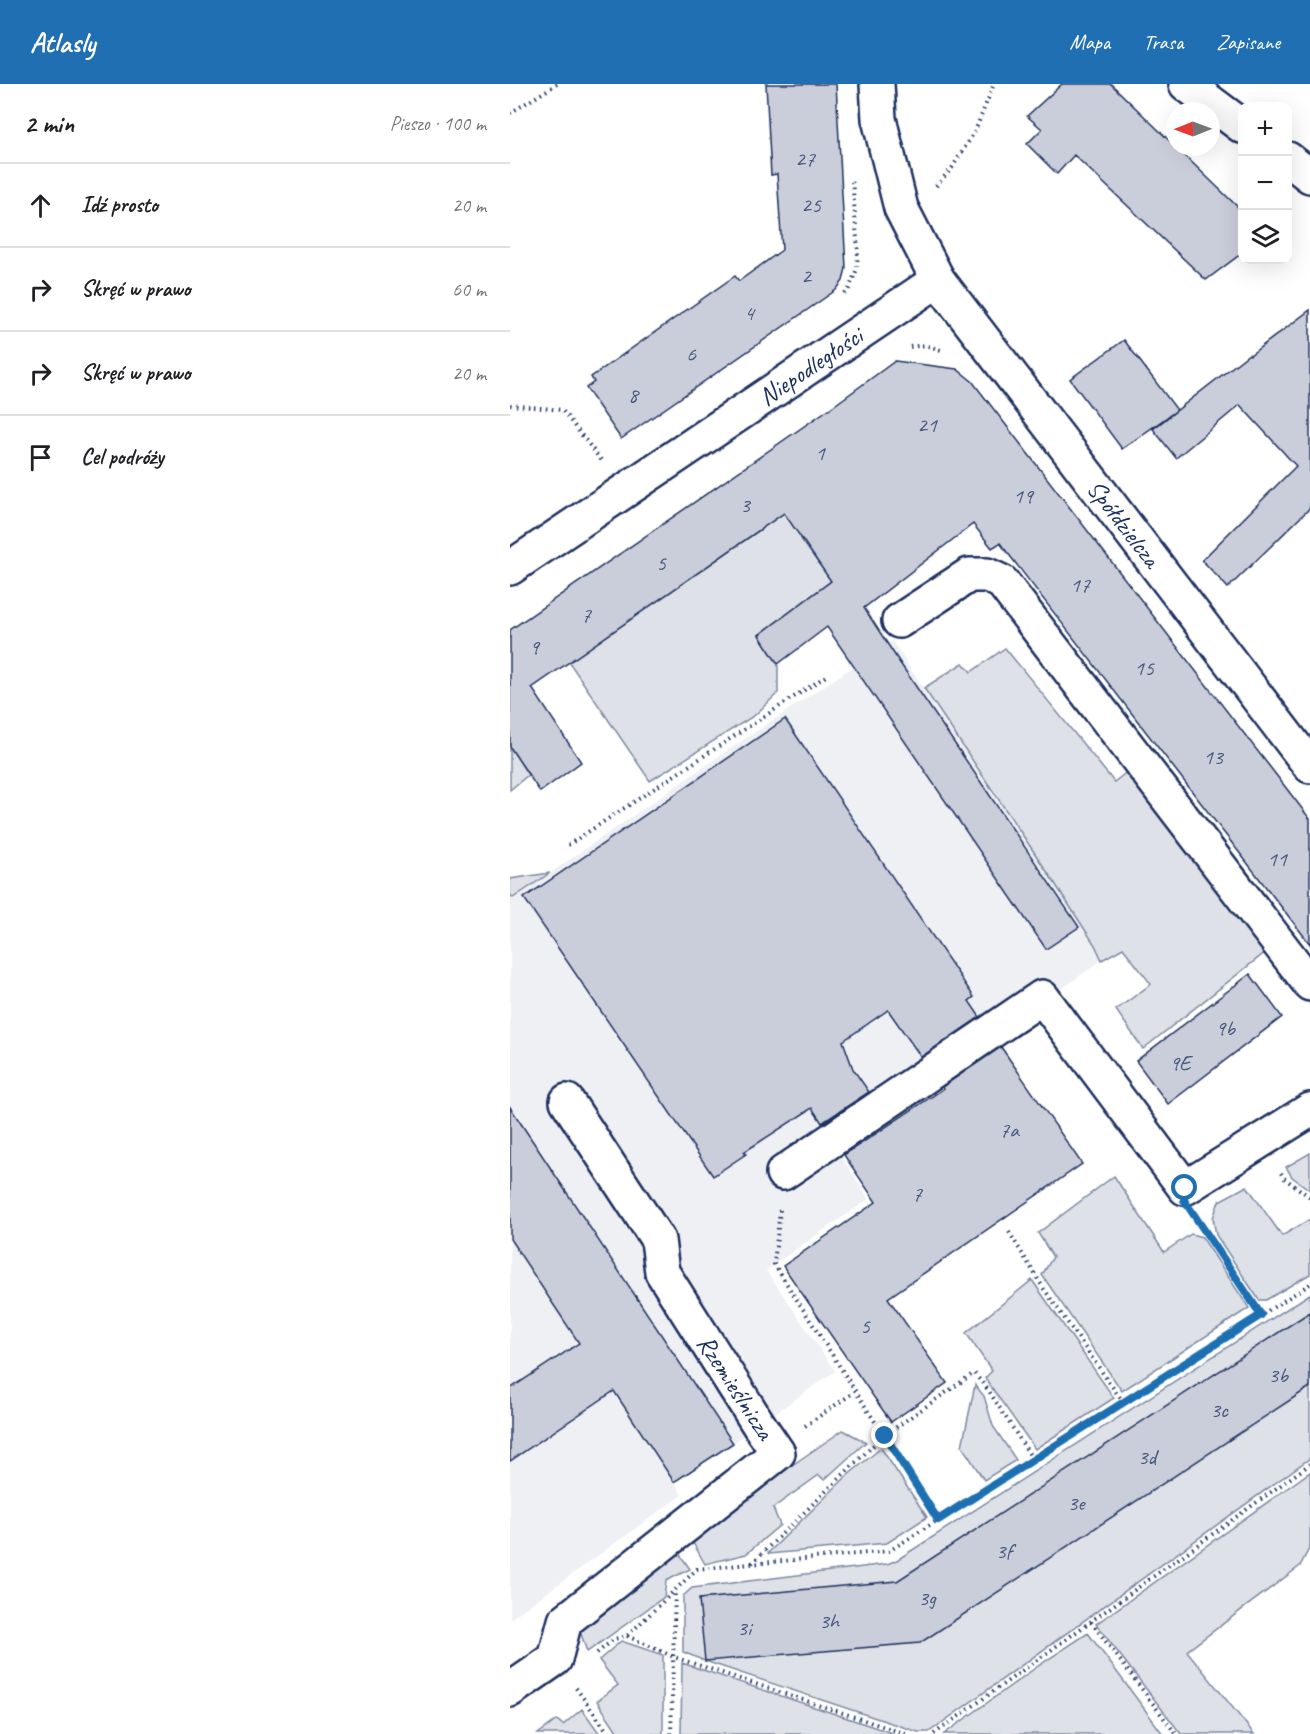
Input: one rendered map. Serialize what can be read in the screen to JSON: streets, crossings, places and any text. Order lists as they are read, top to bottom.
{
  "streets": {
    "street": ["Niepodległości", "Spółdzielcza", "Rzemieślnicza"]
  },
  "crossings": [
    ["Niepodległości", "Spółdzielcza"]
  ],
  "house_numbers": [
    "27",
    "25",
    "2",
    "4",
    "6",
    "8",
    "21",
    "1",
    "19",
    "3",
    "5",
    "17",
    "7",
    "9",
    "15",
    "13",
    "11",
    "9b",
    "9E",
    "7a",
    "7",
    "5",
    "3b",
    "3c",
    "3d",
    "3e",
    "3f",
    "3g",
    "3h",
    "3i"
  ],
  "north": "left",
  "page": {
    "header": "Atlasly",
    "nav": ["Mapa", "Trasa", "Zapisane"],
    "heading": ["2 min", "Pieszo · 100 m"],
    "map_buttons": ["+", "−"],
    "list": [
      ["Idź prosto", "20 m"],
      ["Skręć w prawo", "60 m"],
      ["Skręć w prawo", "20 m"],
      "Cel podróży"
    ]
  }
}
